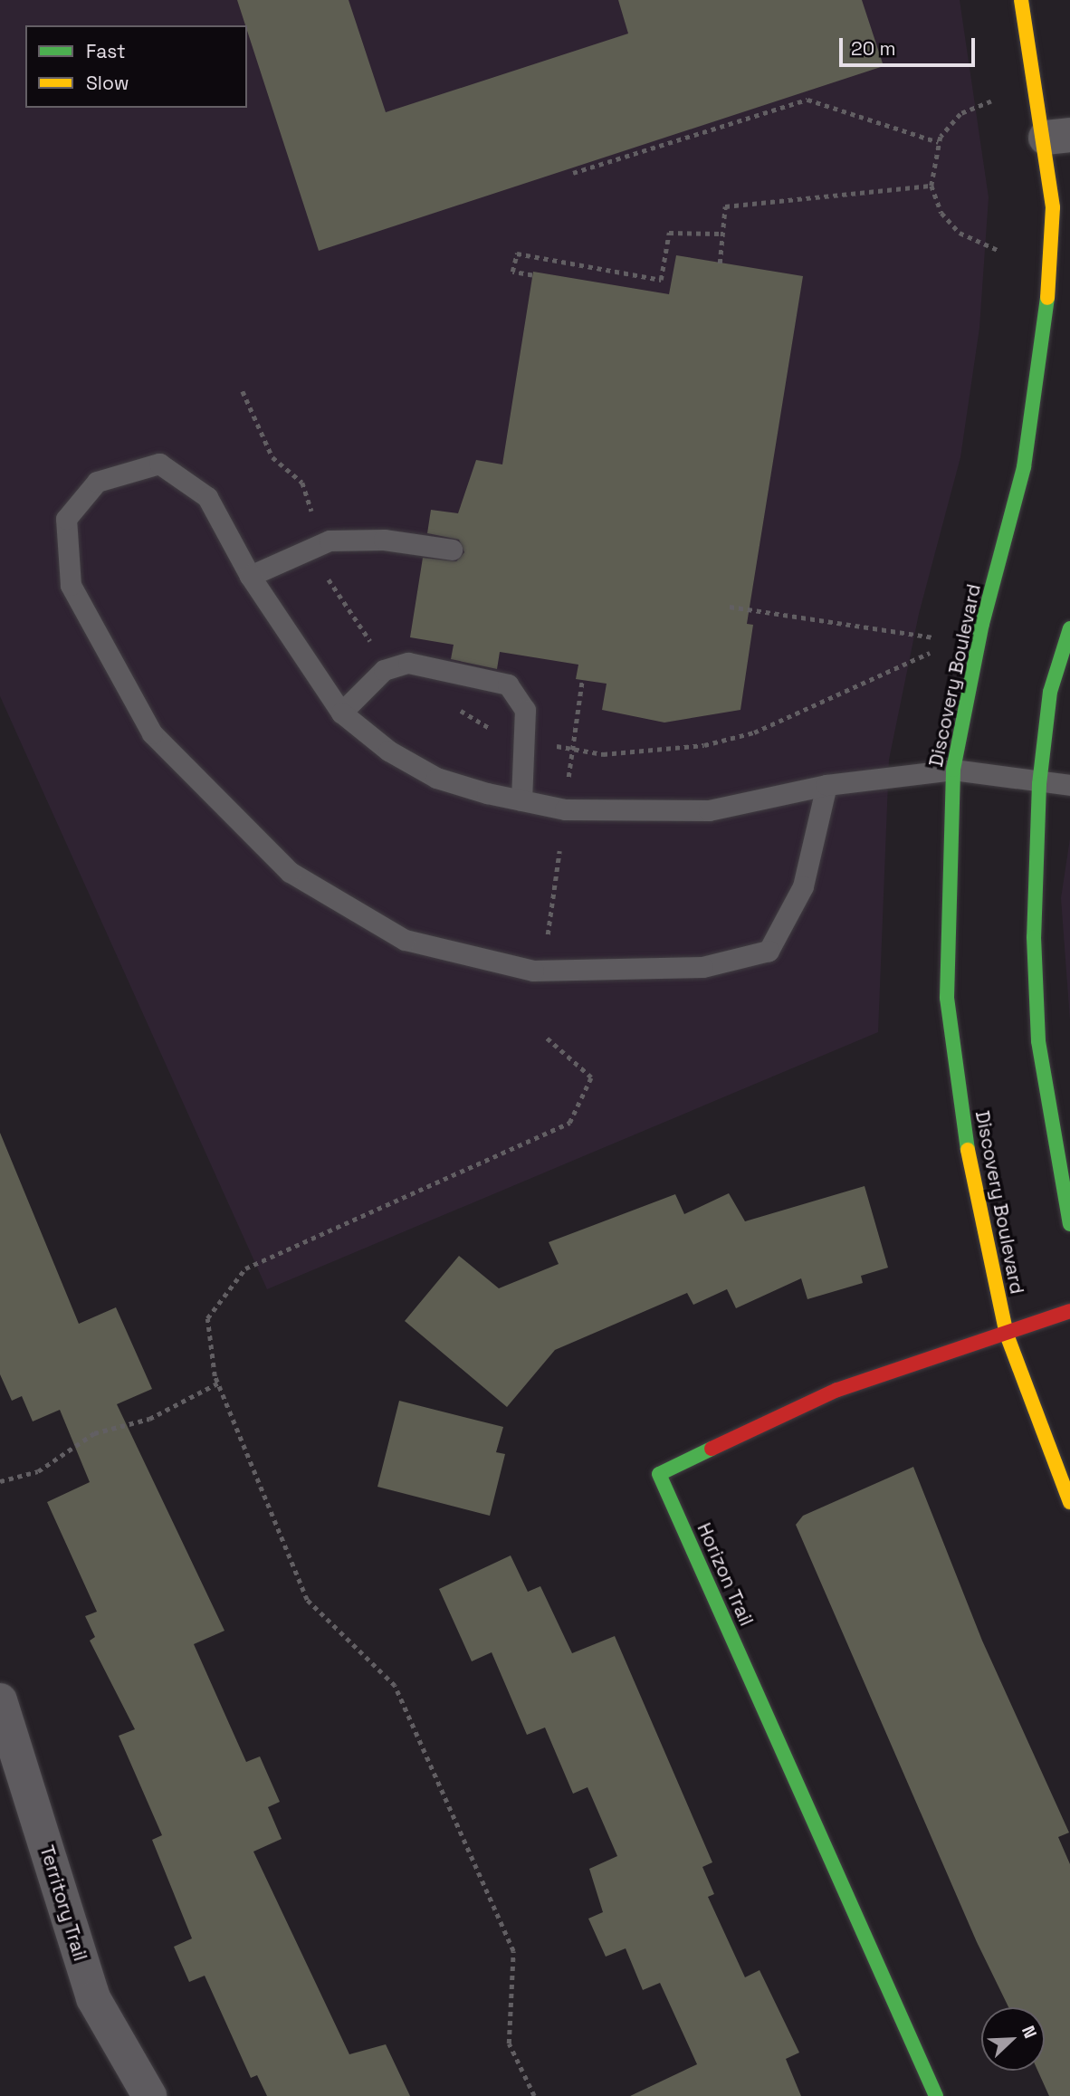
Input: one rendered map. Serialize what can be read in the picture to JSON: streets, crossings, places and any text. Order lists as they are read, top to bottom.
{
  "streets": {
    "street": ["Discovery Boulevard", "Horizon Trail", "Territory Trail"]
  },
  "crossings": [
    ["Discovery Boulevard", "Horizon Trail"]
  ],
  "legend": ["Fast", "Slow"],
  "scale_bar": "20 m",
  "north": "top right"
}
